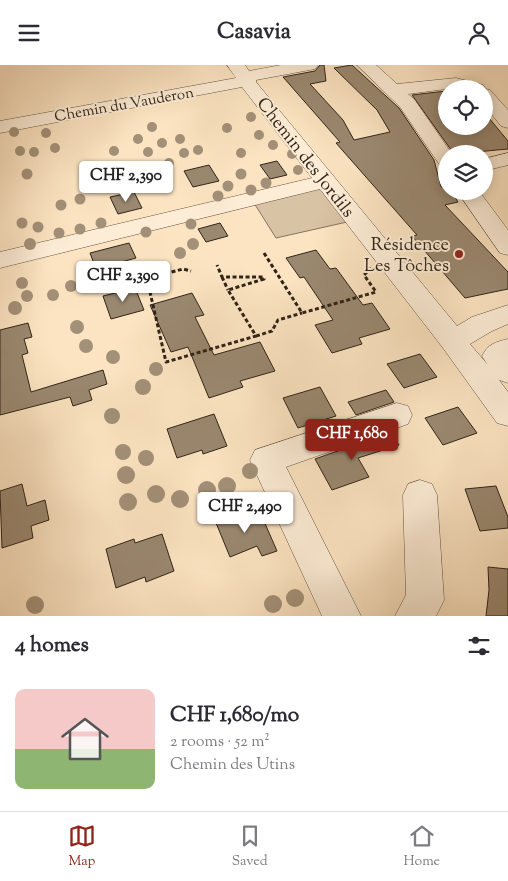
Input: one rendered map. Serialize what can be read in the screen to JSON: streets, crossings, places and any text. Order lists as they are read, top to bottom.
{
  "streets": {
    "street": ["Chemin du Vauderon", "Chemin des Jordils"]
  },
  "crossings": [
    ["Chemin du Vauderon", "Chemin des Jordils"]
  ],
  "places": ["Résidence Les Tôches"],
  "page": {
    "header": "Casavia",
    "price": [
      "CHF 2,390",
      "CHF 2,390",
      "CHF 1,680",
      "CHF 2,490"
    ],
    "heading": "4 homes",
    "list": [
      {
        "name": "CHF 1,680/mo",
        "note": "2 rooms · 52 m² · Chemin des Utins"
      }
    ],
    "tabs": ["Map", "Saved", "Home"]
  }
}
